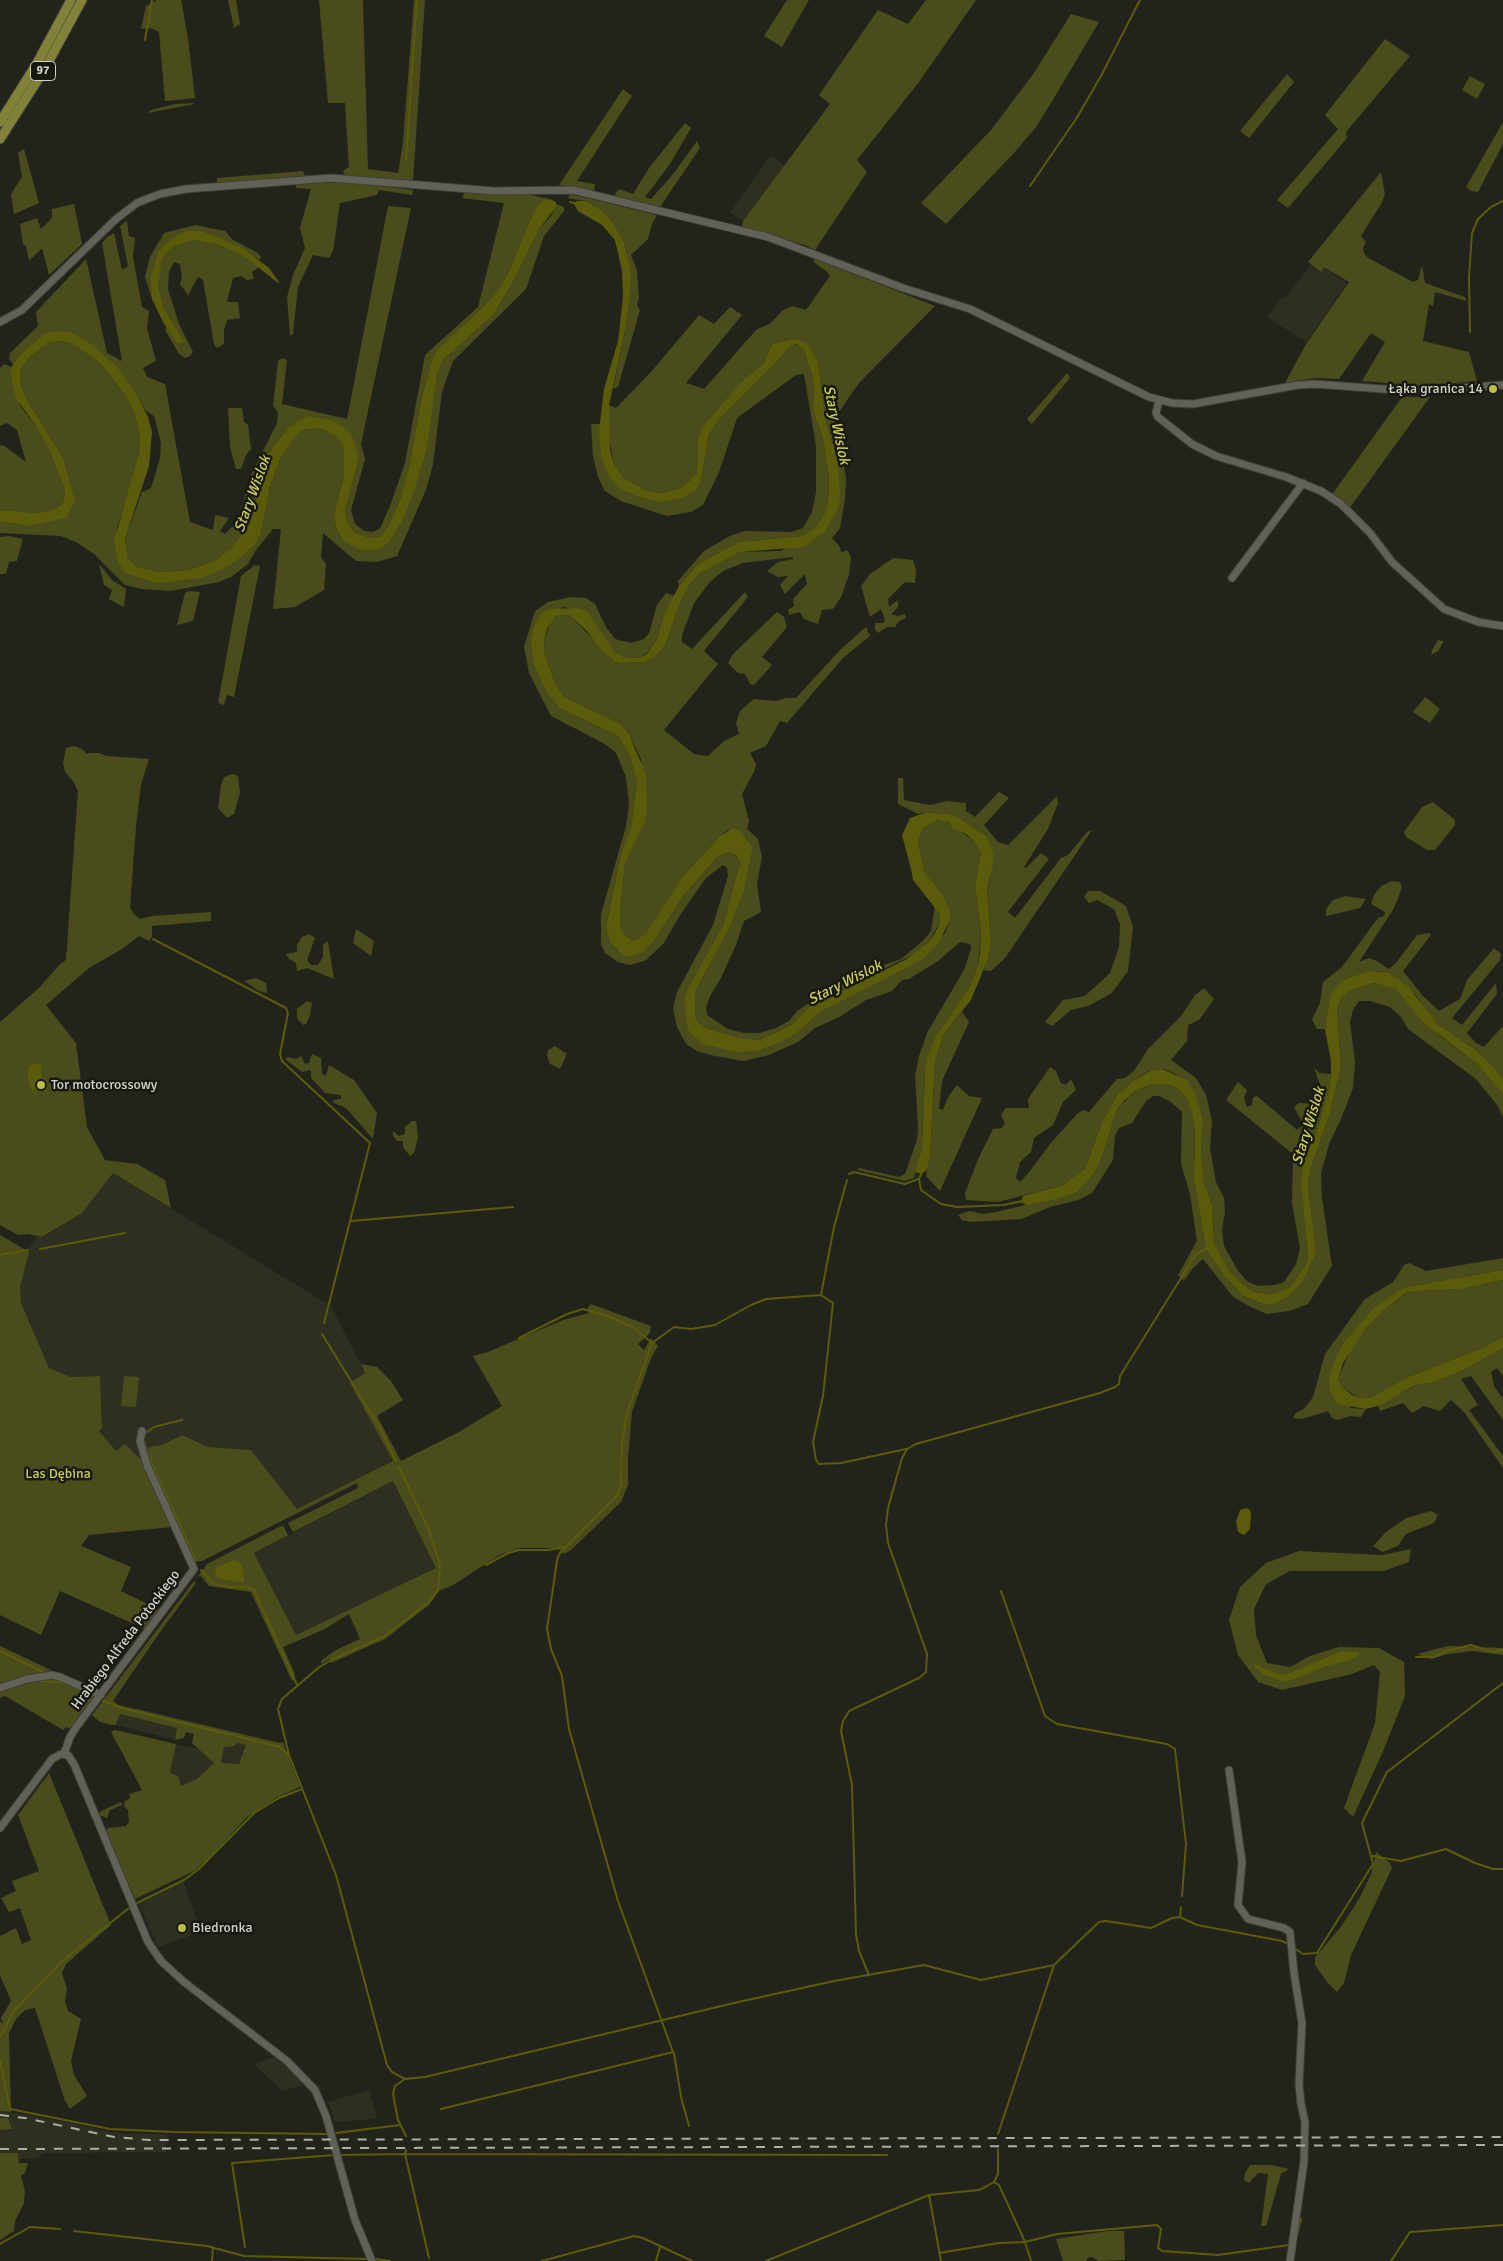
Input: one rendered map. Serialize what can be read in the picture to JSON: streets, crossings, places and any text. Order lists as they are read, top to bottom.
{
  "streets": {
    "main road": ["97"],
    "street": ["Hrabiego Alfreda Potockiego"]
  },
  "water": ["Stary Wislok"],
  "parks": ["Las Dębina"],
  "places": ["Łąka granica 14", "Tor motocrossowy", "Biedronka"]
}
